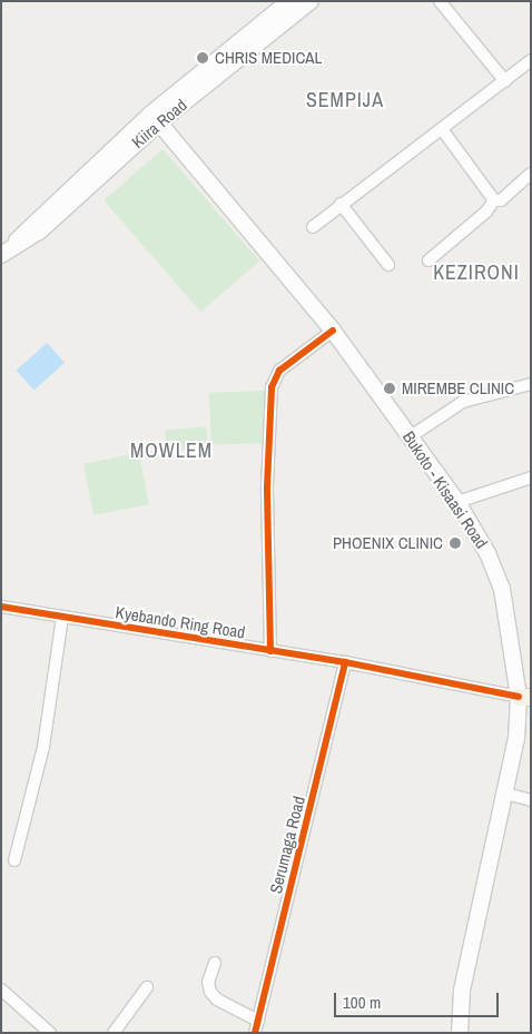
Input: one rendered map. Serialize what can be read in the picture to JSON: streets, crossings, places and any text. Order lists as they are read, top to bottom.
{
  "streets": {
    "main road": ["Kiira Road", "Bukoto - Kisaasi Road"],
    "street": ["Kyebando Ring Road", "Serumaga Road"]
  },
  "crossings": [
    ["Kiira Road", "Bukoto - Kisaasi Road"],
    ["Bukoto - Kisaasi Road", "Kyebando Ring Road"],
    ["Kyebando Ring Road", "Serumaga Road"]
  ],
  "districts": ["SEMPIJA", "KEZIRONI", "MOWLEM"],
  "places": ["CHRIS MEDICAL", "MIREMBE CLINIC", "PHOENIX CLINIC"],
  "scale_bar": "100 m"
}
